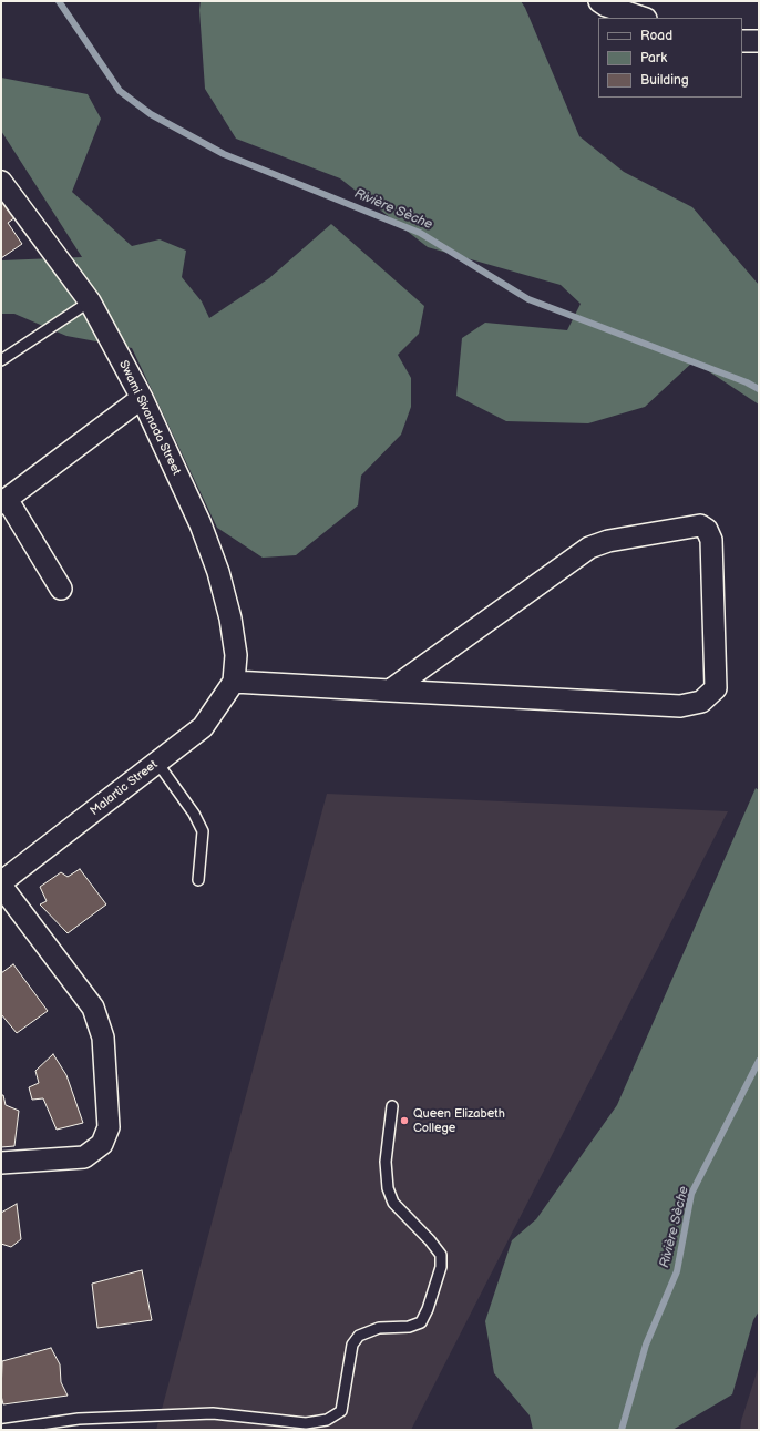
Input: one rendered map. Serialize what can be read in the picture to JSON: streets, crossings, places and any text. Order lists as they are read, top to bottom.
{
  "streets": {
    "street": ["Swami Sivanada Street", "Malartic Street"]
  },
  "crossings": [
    ["Swami Sivanada Street", "Malartic Street"]
  ],
  "water": ["Rivière Sèche"],
  "places": ["Queen Elizabeth College"],
  "legend": ["Road", "Park", "Building"]
}
